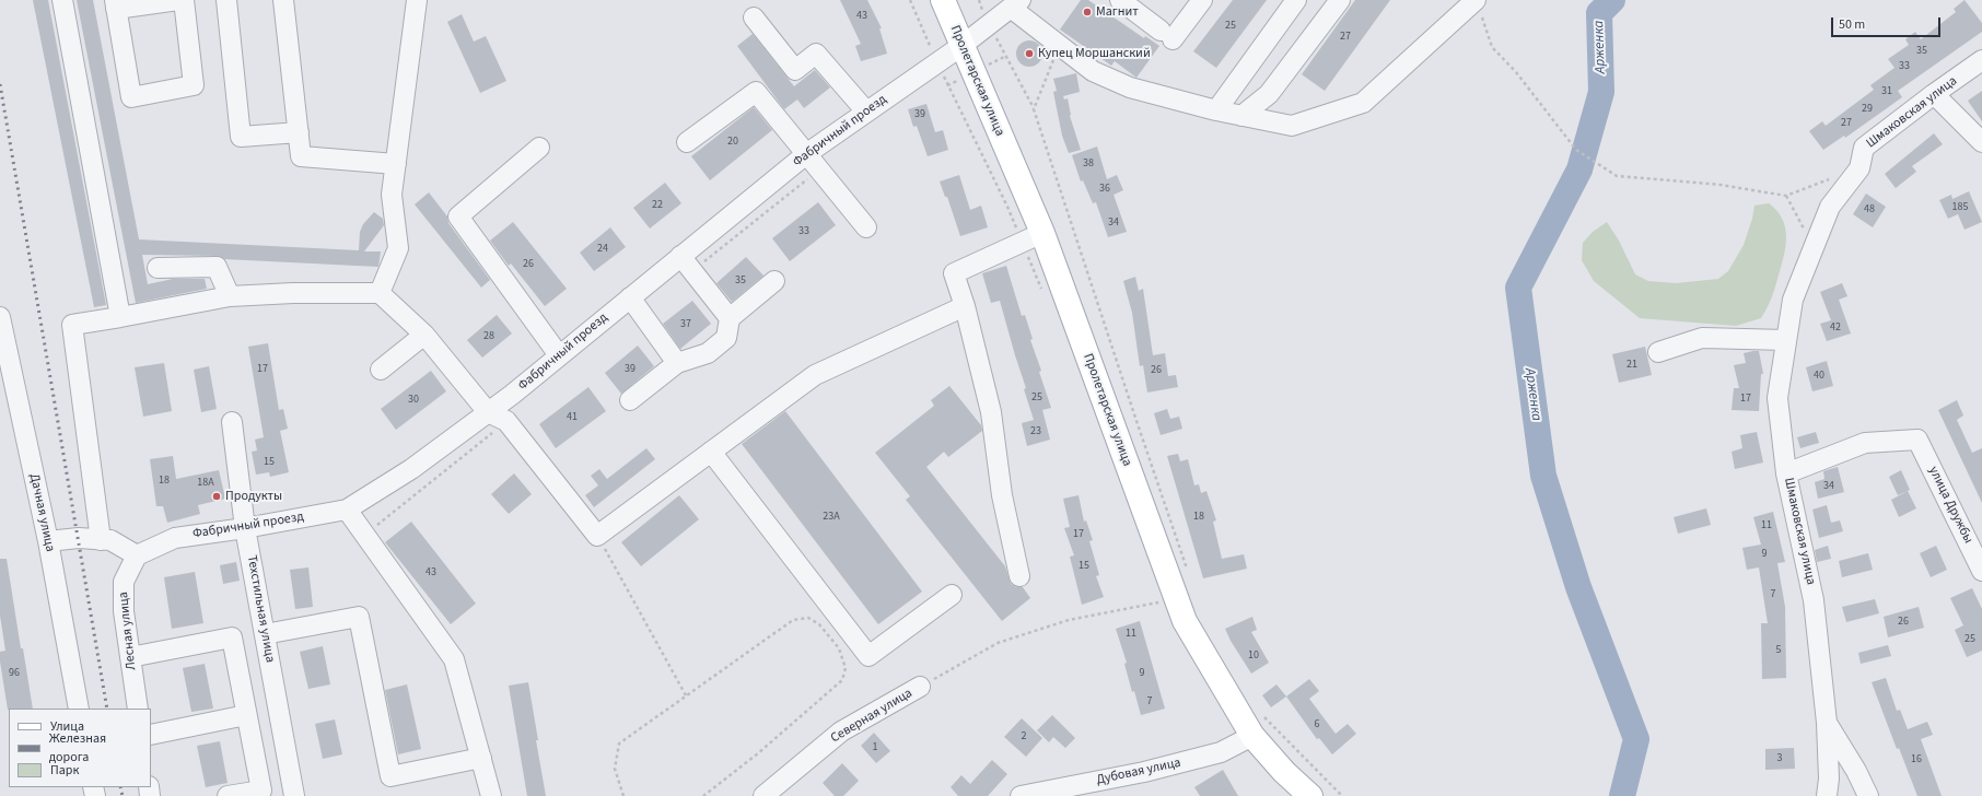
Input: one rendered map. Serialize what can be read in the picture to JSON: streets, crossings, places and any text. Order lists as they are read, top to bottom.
{
  "streets": {
    "main road": ["Пролетарская улица"],
    "street": [
      "Шмаковская улица",
      "Фабричный проезд",
      "улица Дружбы",
      "Дачная улица",
      "Техстильная улица",
      "Лесная улица",
      "Северная улица",
      "Дубовая улица"
    ]
  },
  "crossings": [
    ["Пролетарская улица", "Фабричный проезд"],
    ["Пролетарская улица", "Дубовая улица"],
    ["Шмаковская улица", "улица Дружбы"],
    ["Фабричный проезд", "Техстильная улица"],
    ["Фабричный проезд", "Лесная улица"]
  ],
  "water": ["Арженка"],
  "places": ["Магнит", "Купец Моршанский", "Продукты"],
  "house_numbers": [
    "43",
    "25",
    "27",
    "35",
    "33",
    "31",
    "29",
    "39",
    "27",
    "20",
    "38",
    "36",
    "22",
    "185",
    "48",
    "34",
    "33",
    "24",
    "26",
    "35",
    "37",
    "42",
    "28",
    "21",
    "17",
    "39",
    "26",
    "40",
    "25",
    "17",
    "30",
    "41",
    "23",
    "15",
    "18",
    "18А",
    "34",
    "23А",
    "18",
    "11",
    "17",
    "9",
    "15",
    "43",
    "7",
    "26",
    "11",
    "25",
    "5",
    "10",
    "96",
    "9",
    "7",
    "6",
    "2",
    "1",
    "3",
    "16"
  ],
  "legend": ["Улица", "Железная дорога", "Парк"],
  "scale_bar": "50 m"
}
